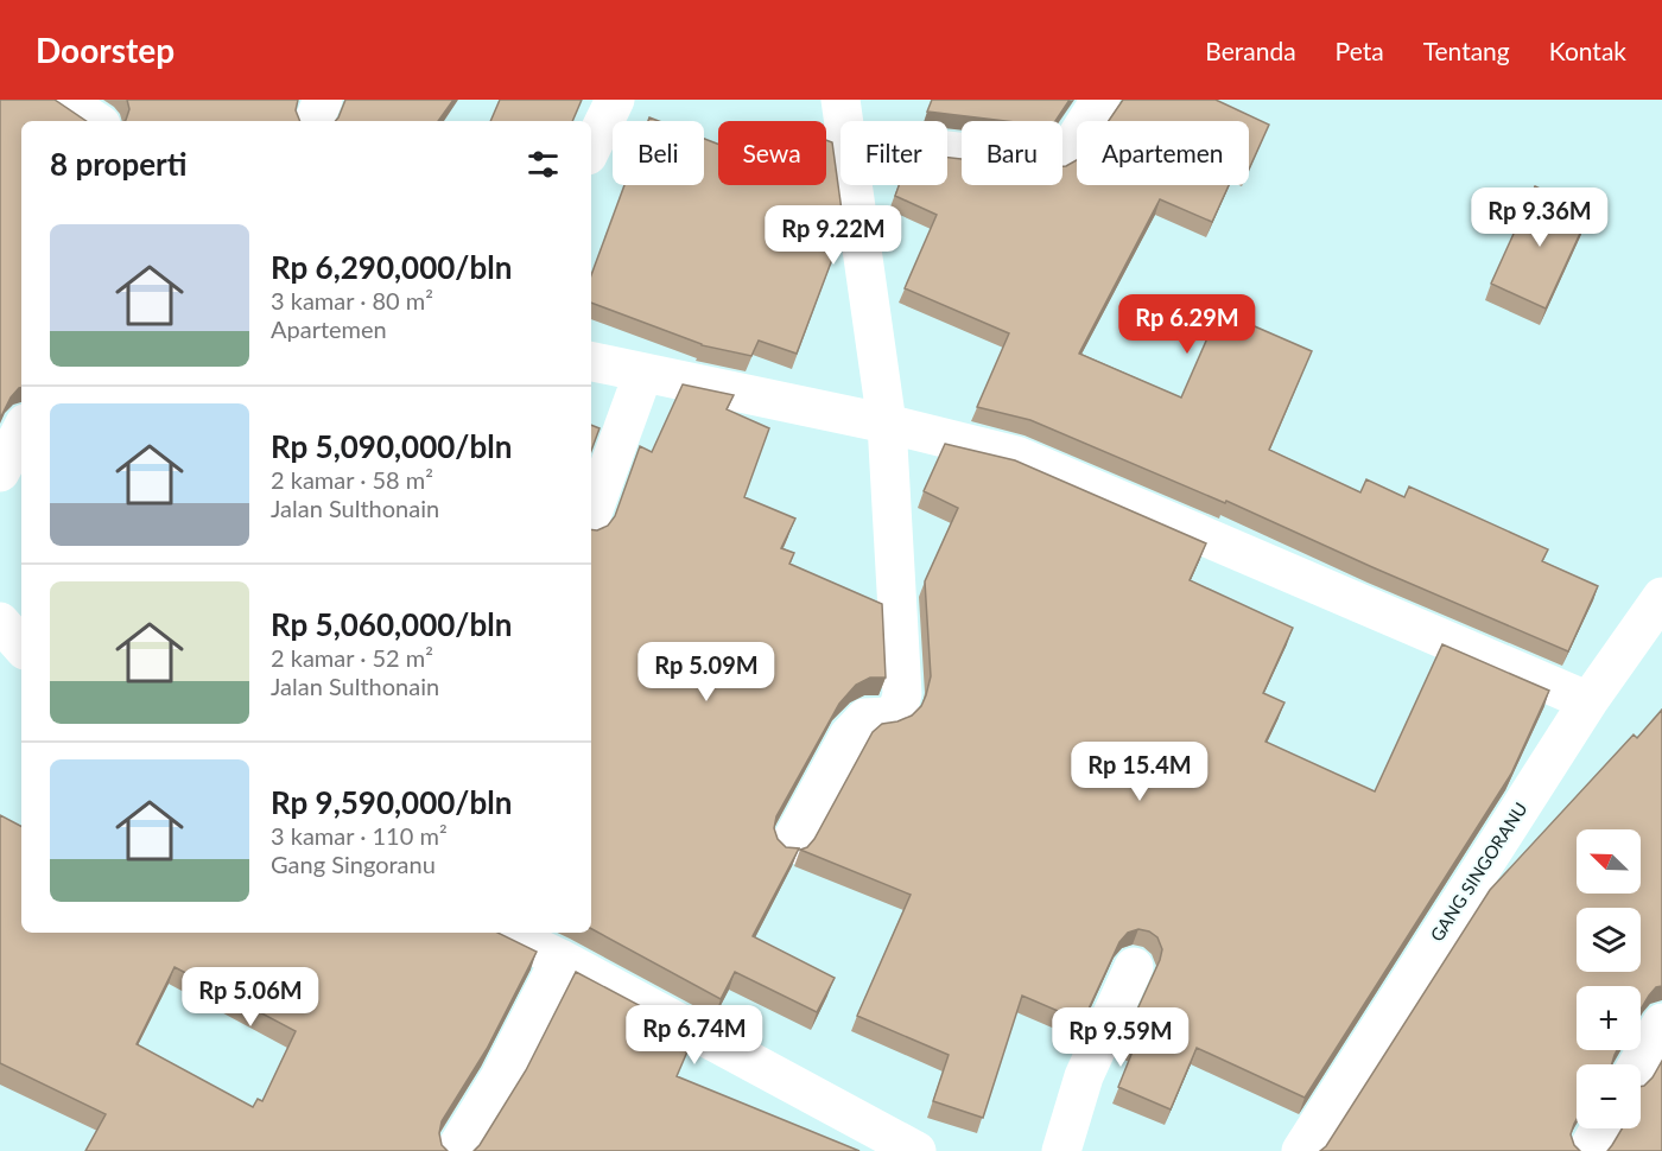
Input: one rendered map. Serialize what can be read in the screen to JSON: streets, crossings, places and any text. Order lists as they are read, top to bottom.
{
  "streets": {
    "street": ["GANG SINGORANU"]
  },
  "north": "top left",
  "page": {
    "header": "Doorstep",
    "nav": [
      "Beranda",
      "Peta",
      "Tentang",
      "Kontak"
    ],
    "chip": [
      "Beli",
      "Sewa",
      "Filter",
      "Baru",
      "Apartemen"
    ],
    "heading": "8 properti",
    "price": [
      "Rp 9.36M",
      "Rp 9.22M",
      "Rp 6.29M",
      "Rp 5.09M",
      "Rp 15.4M",
      "Rp 5.06M",
      "Rp 6.74M",
      "Rp 9.59M"
    ],
    "list": [
      {
        "name": "Rp 6,290,000/bln",
        "note": "3 kamar · 80 m² · Apartemen"
      },
      {
        "name": "Rp 5,090,000/bln",
        "note": "2 kamar · 58 m² · Jalan Sulthonain"
      },
      {
        "name": "Rp 5,060,000/bln",
        "note": "2 kamar · 52 m² · Jalan Sulthonain"
      },
      {
        "name": "Rp 9,590,000/bln",
        "note": "3 kamar · 110 m² · Gang Singoranu"
      }
    ],
    "map_buttons": ["+", "−"]
  }
}
